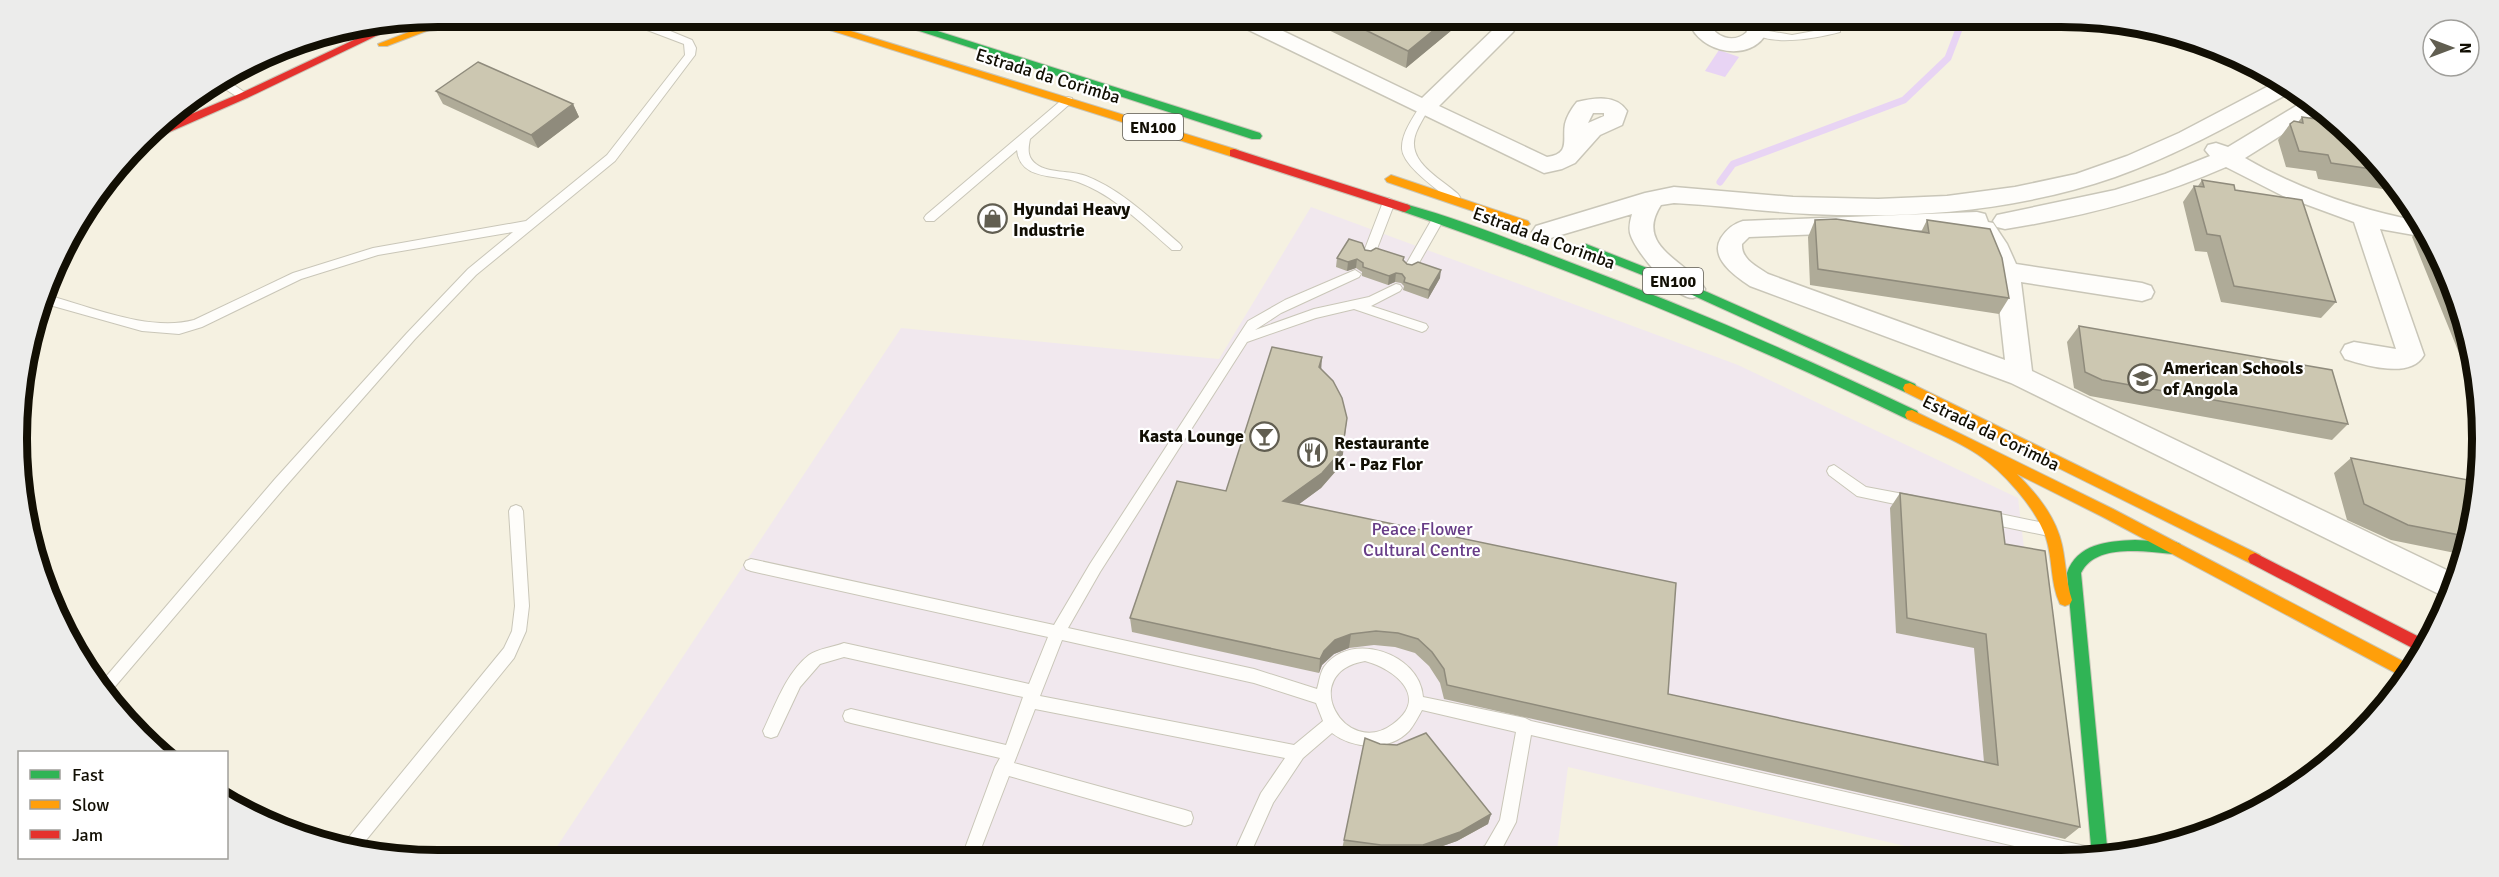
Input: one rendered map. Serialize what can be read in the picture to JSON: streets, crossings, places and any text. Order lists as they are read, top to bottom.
{
  "streets": {
    "main road": ["Estrada da Corimba", "EN100"]
  },
  "parks": ["Peace Flower Cultural Centre"],
  "places": {
    "shop": ["Hyundai Heavy Industrie"],
    "school or university": ["American Schools of Angola"],
    "bar": ["Kasta Lounge"],
    "restaurant": ["Restaurante K - Paz Flor"]
  },
  "legend": ["Fast", "Slow", "Jam"],
  "north": "right"
}
